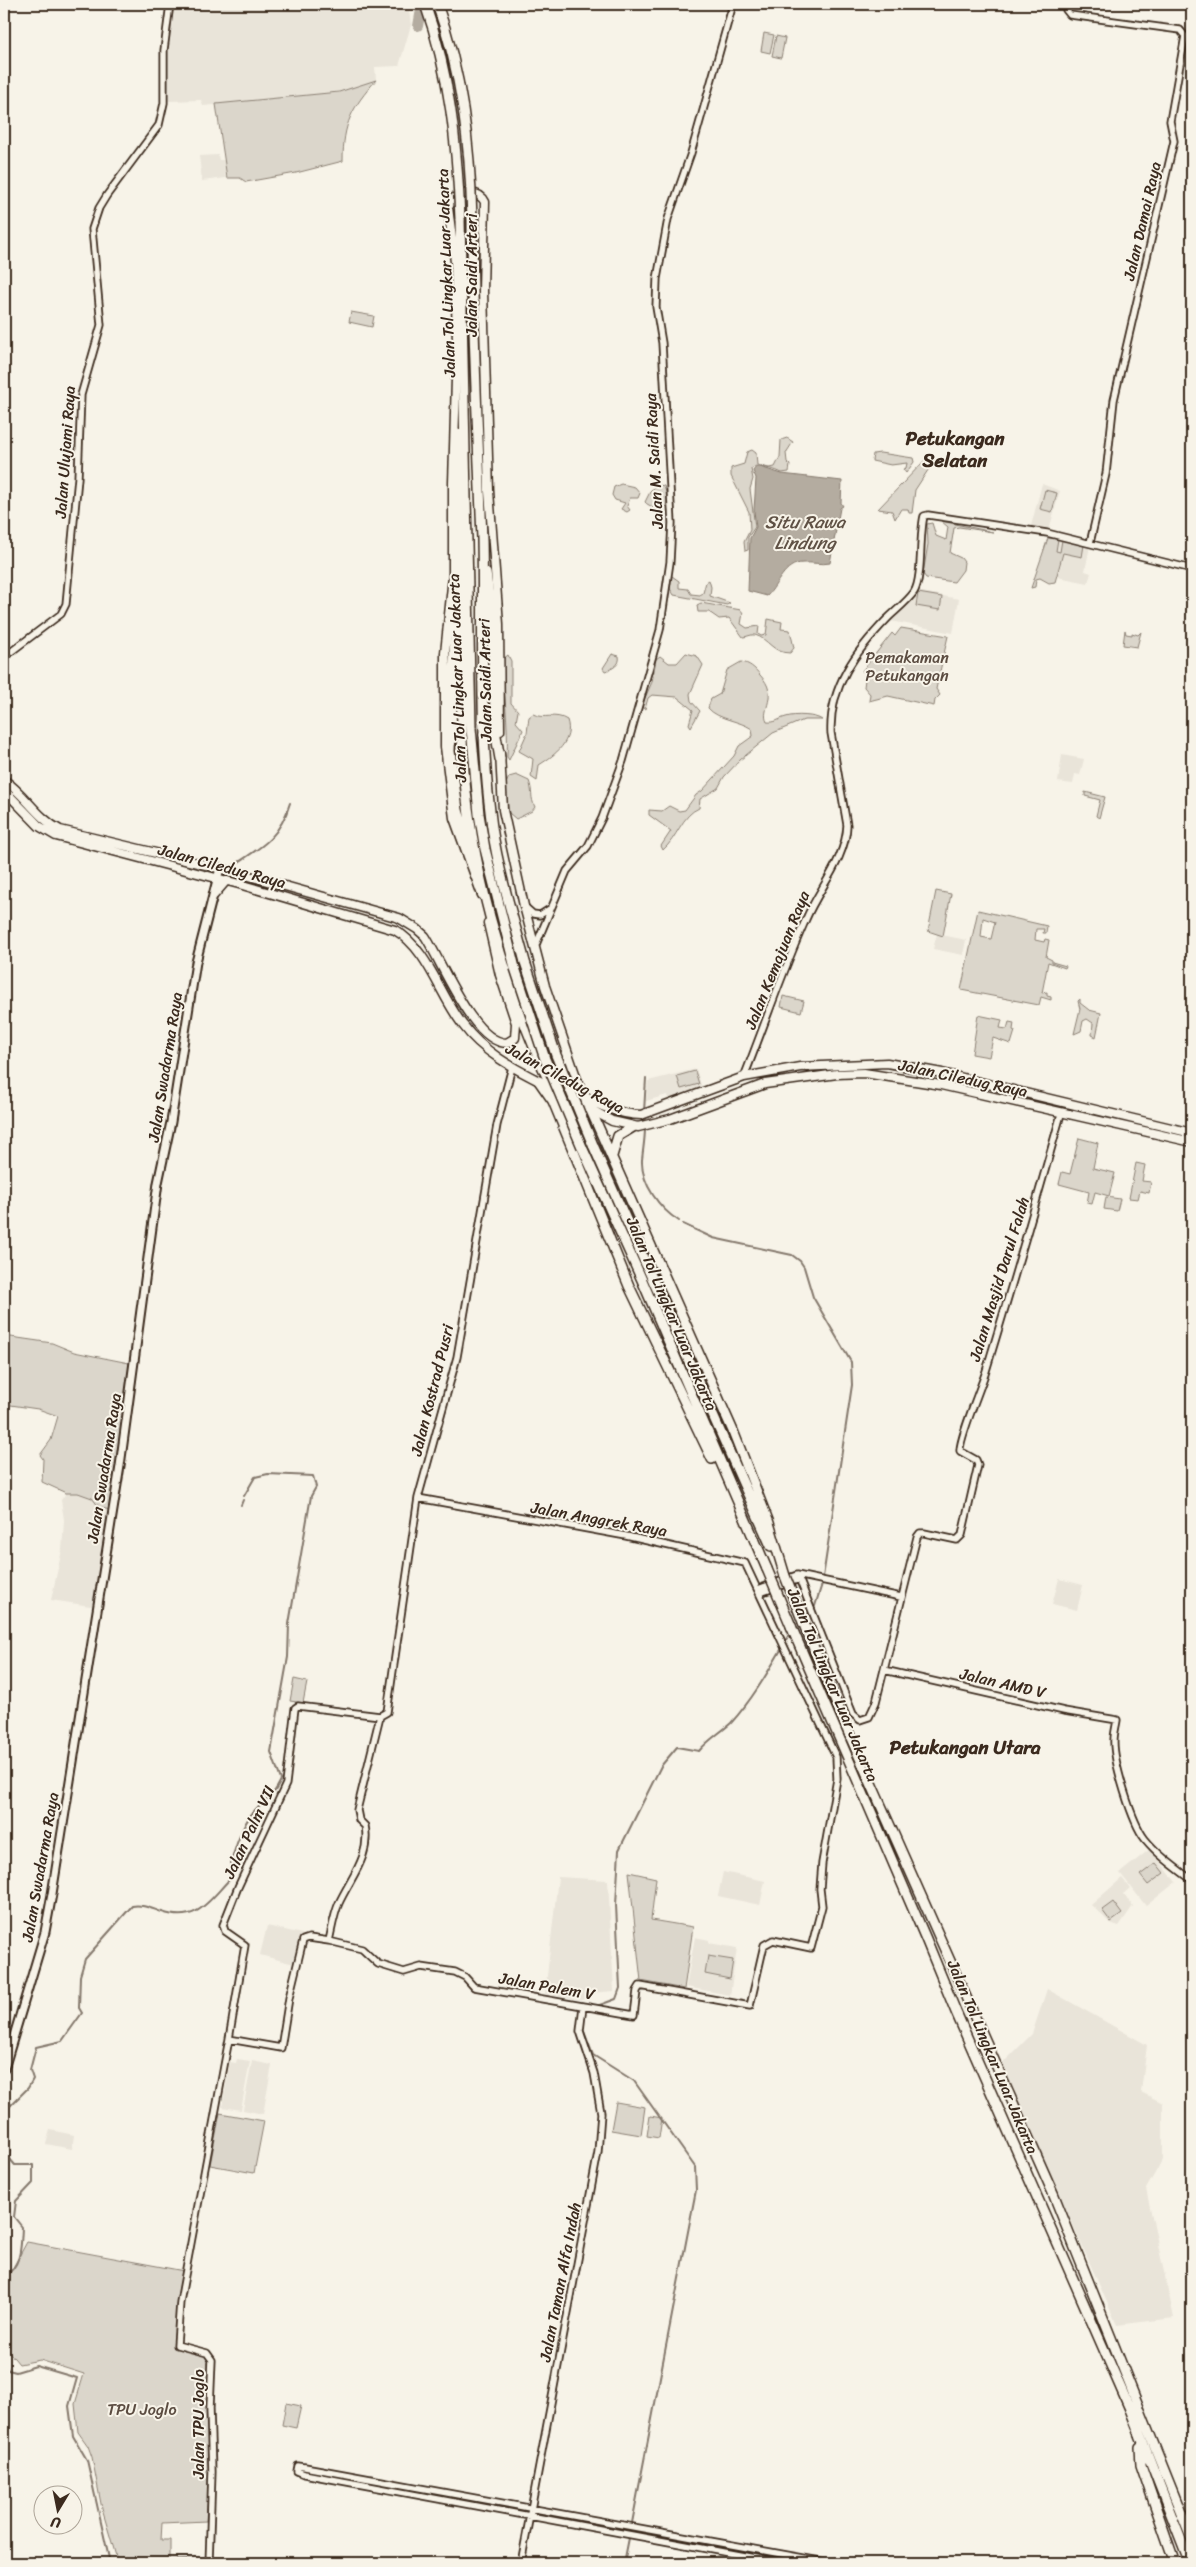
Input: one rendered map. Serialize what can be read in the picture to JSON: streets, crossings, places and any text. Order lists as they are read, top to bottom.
{
  "streets": {
    "highway": ["Jalan Tol Lingkar Luar Jakarta"],
    "main road": ["Jalan Saidi Arteri", "Jalan Ciledug Raya", "Jalan Swadarma Raya"],
    "street": [
      "Jalan Damai Raya",
      "Jalan Ulujami Raya",
      "Jalan M. Saidi Raya",
      "Jalan Kemajuan Raya",
      "Jalan Masjid Darul Falah",
      "Jalan Kostrad Pusri",
      "Jalan Anggrek Raya",
      "Jalan AMD V",
      "Jalan Palm VII",
      "Jalan Palem V",
      "Jalan Taman Alfa Indah",
      "Jalan TPU Joglo"
    ]
  },
  "crossings": [
    ["Jalan Damai Raya", "Jalan Kemajuan Raya"],
    ["Jalan Saidi Arteri", "Jalan M. Saidi Raya"],
    ["Jalan Saidi Arteri", "Jalan Ciledug Raya"],
    ["Jalan Ciledug Raya", "Jalan Kemajuan Raya"],
    ["Jalan Ciledug Raya", "Jalan Masjid Darul Falah"],
    ["Jalan Ciledug Raya", "Jalan Kostrad Pusri"],
    ["Jalan Kostrad Pusri", "Jalan Anggrek Raya"],
    ["Jalan Kostrad Pusri", "Jalan Palm VII"],
    ["Jalan Anggrek Raya", "Jalan Palem V"],
    ["Jalan Palm VII", "Jalan Palem V"],
    ["Jalan Palm VII", "Jalan TPU Joglo"],
    ["Jalan Palem V", "Jalan Taman Alfa Indah"],
    ["Jalan Palem V", "Jalan TPU Joglo"]
  ],
  "districts": ["Petukangan Selatan", "Petukangan Utara"],
  "water": ["Situ Rawa Lindung"],
  "parks": ["Pemakaman Petukangan", "TPU Joglo"],
  "north": "bottom"
}
